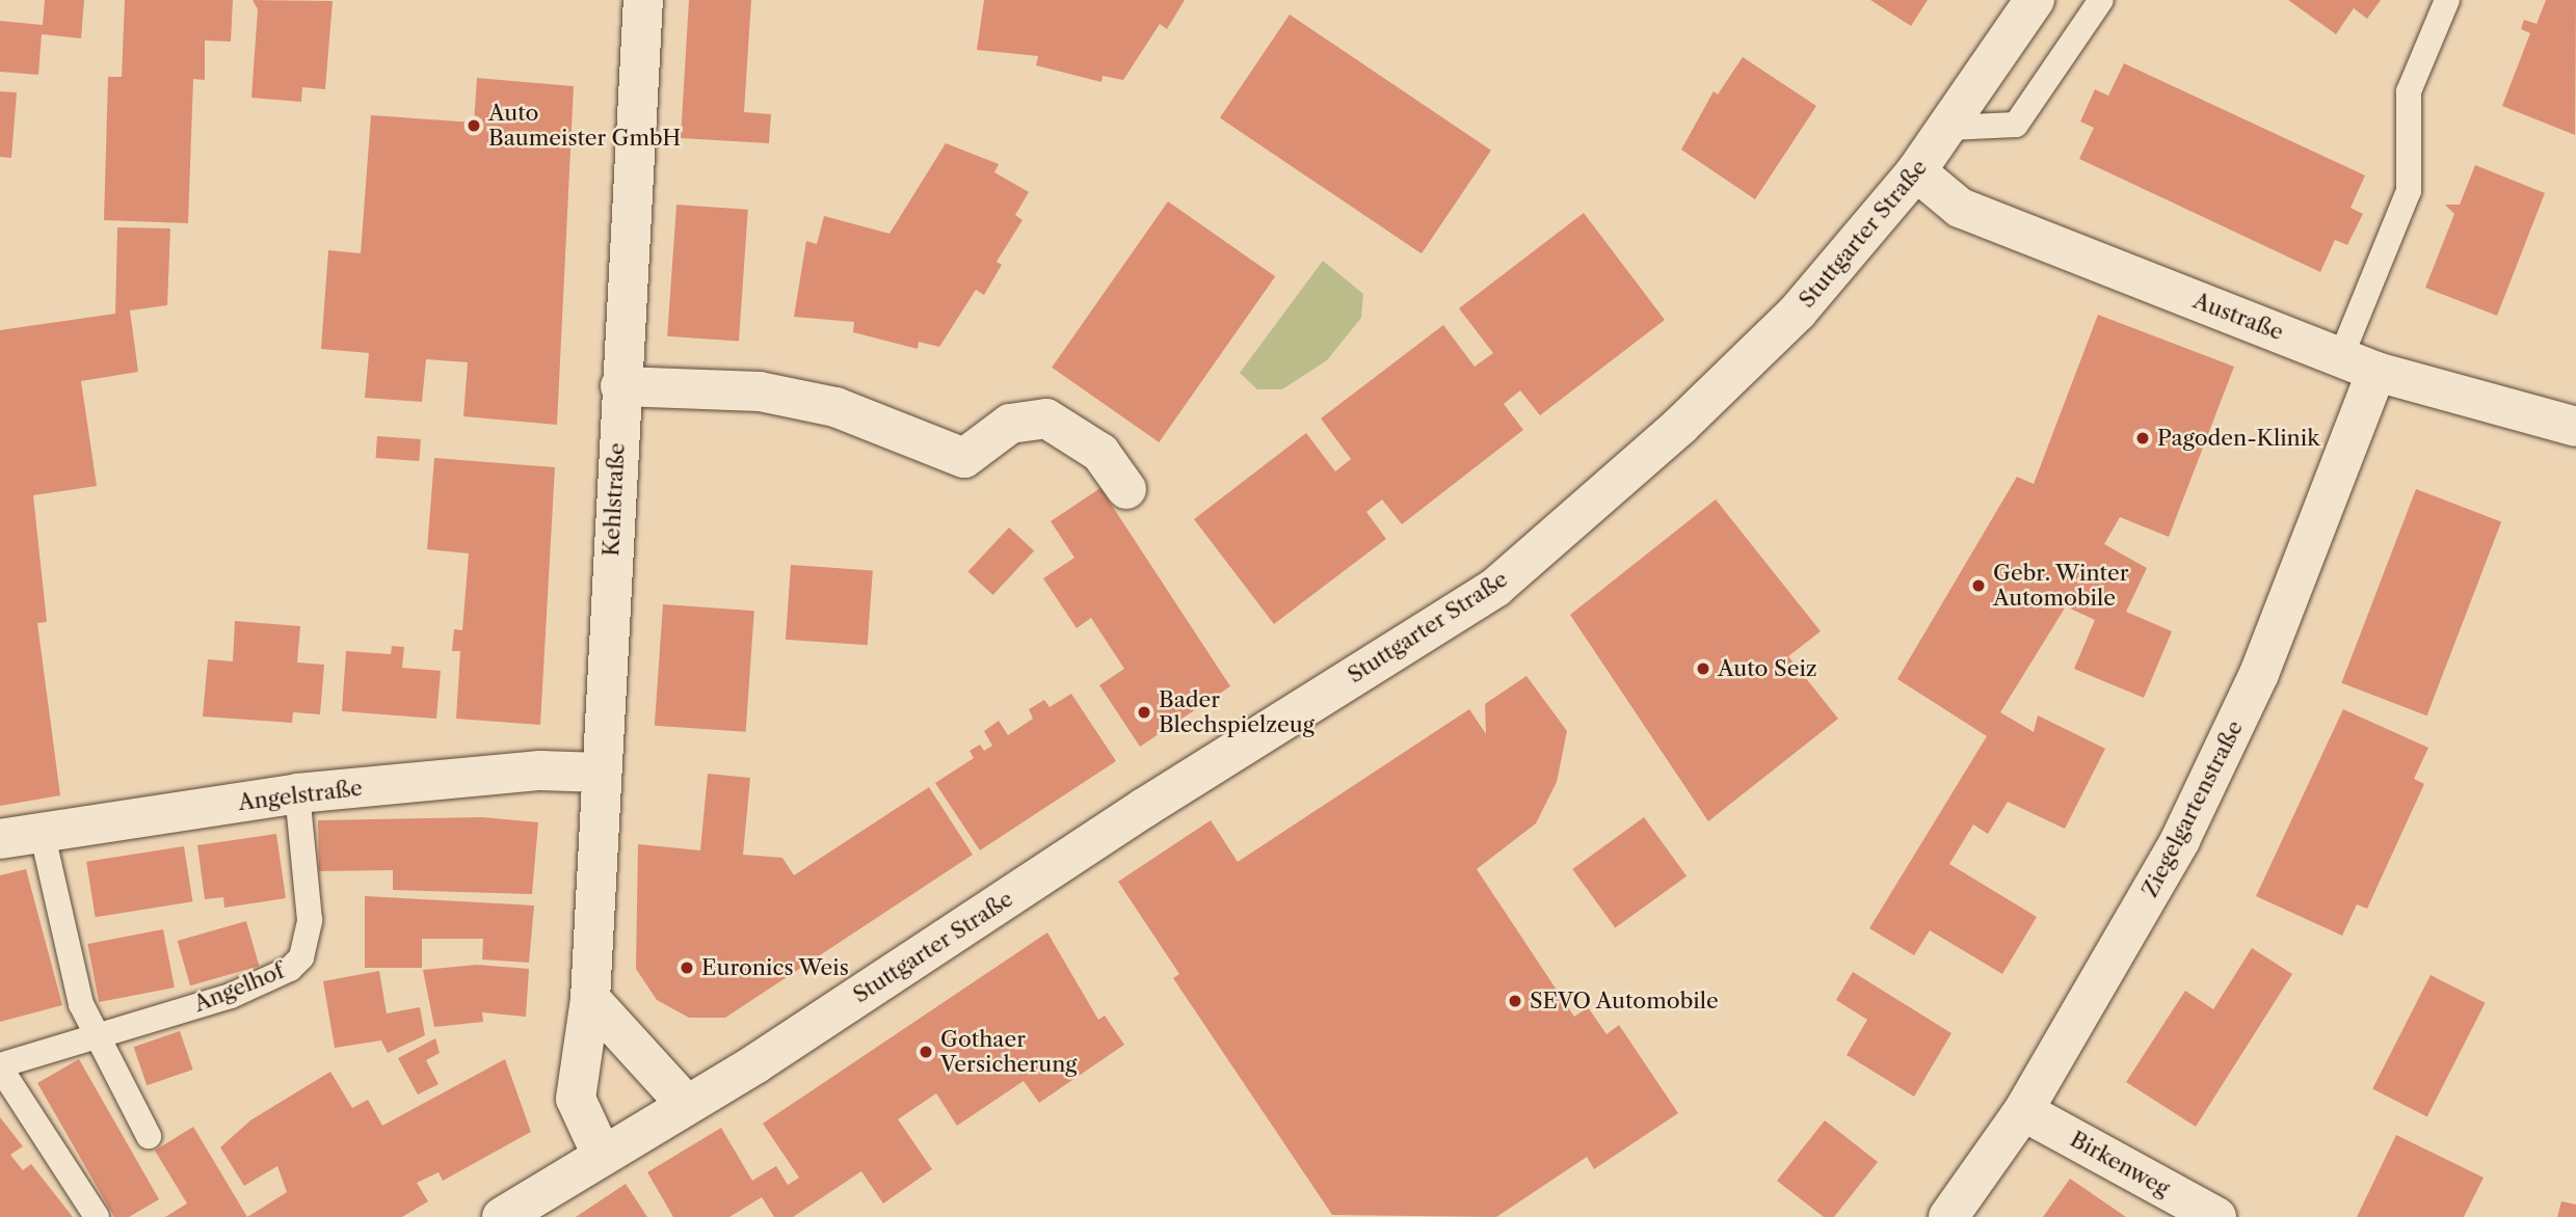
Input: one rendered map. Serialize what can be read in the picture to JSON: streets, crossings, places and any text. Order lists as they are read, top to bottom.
{
  "streets": {
    "street": [
      "Stuttgarter Straße",
      "Austraße",
      "Kehlstraße",
      "Angelstraße",
      "Ziegelgartenstraße",
      "Birkenweg"
    ],
    "lane": ["Angelhof"]
  },
  "crossings": [
    ["Stuttgarter Straße", "Austraße"],
    ["Stuttgarter Straße", "Kehlstraße"],
    ["Austraße", "Ziegelgartenstraße"],
    ["Kehlstraße", "Angelstraße"],
    ["Angelstraße", "Angelhof"],
    ["Ziegelgartenstraße", "Birkenweg"]
  ],
  "places": [
    "Auto Baumeister GmbH",
    "Pagoden-Klinik",
    "Gebr. Winter Automobile",
    "Auto Seiz",
    "Bader Blechspielzeug",
    "Euronics Weis",
    "SEVO Automobile",
    "Gothaer Versicherung"
  ]
}
